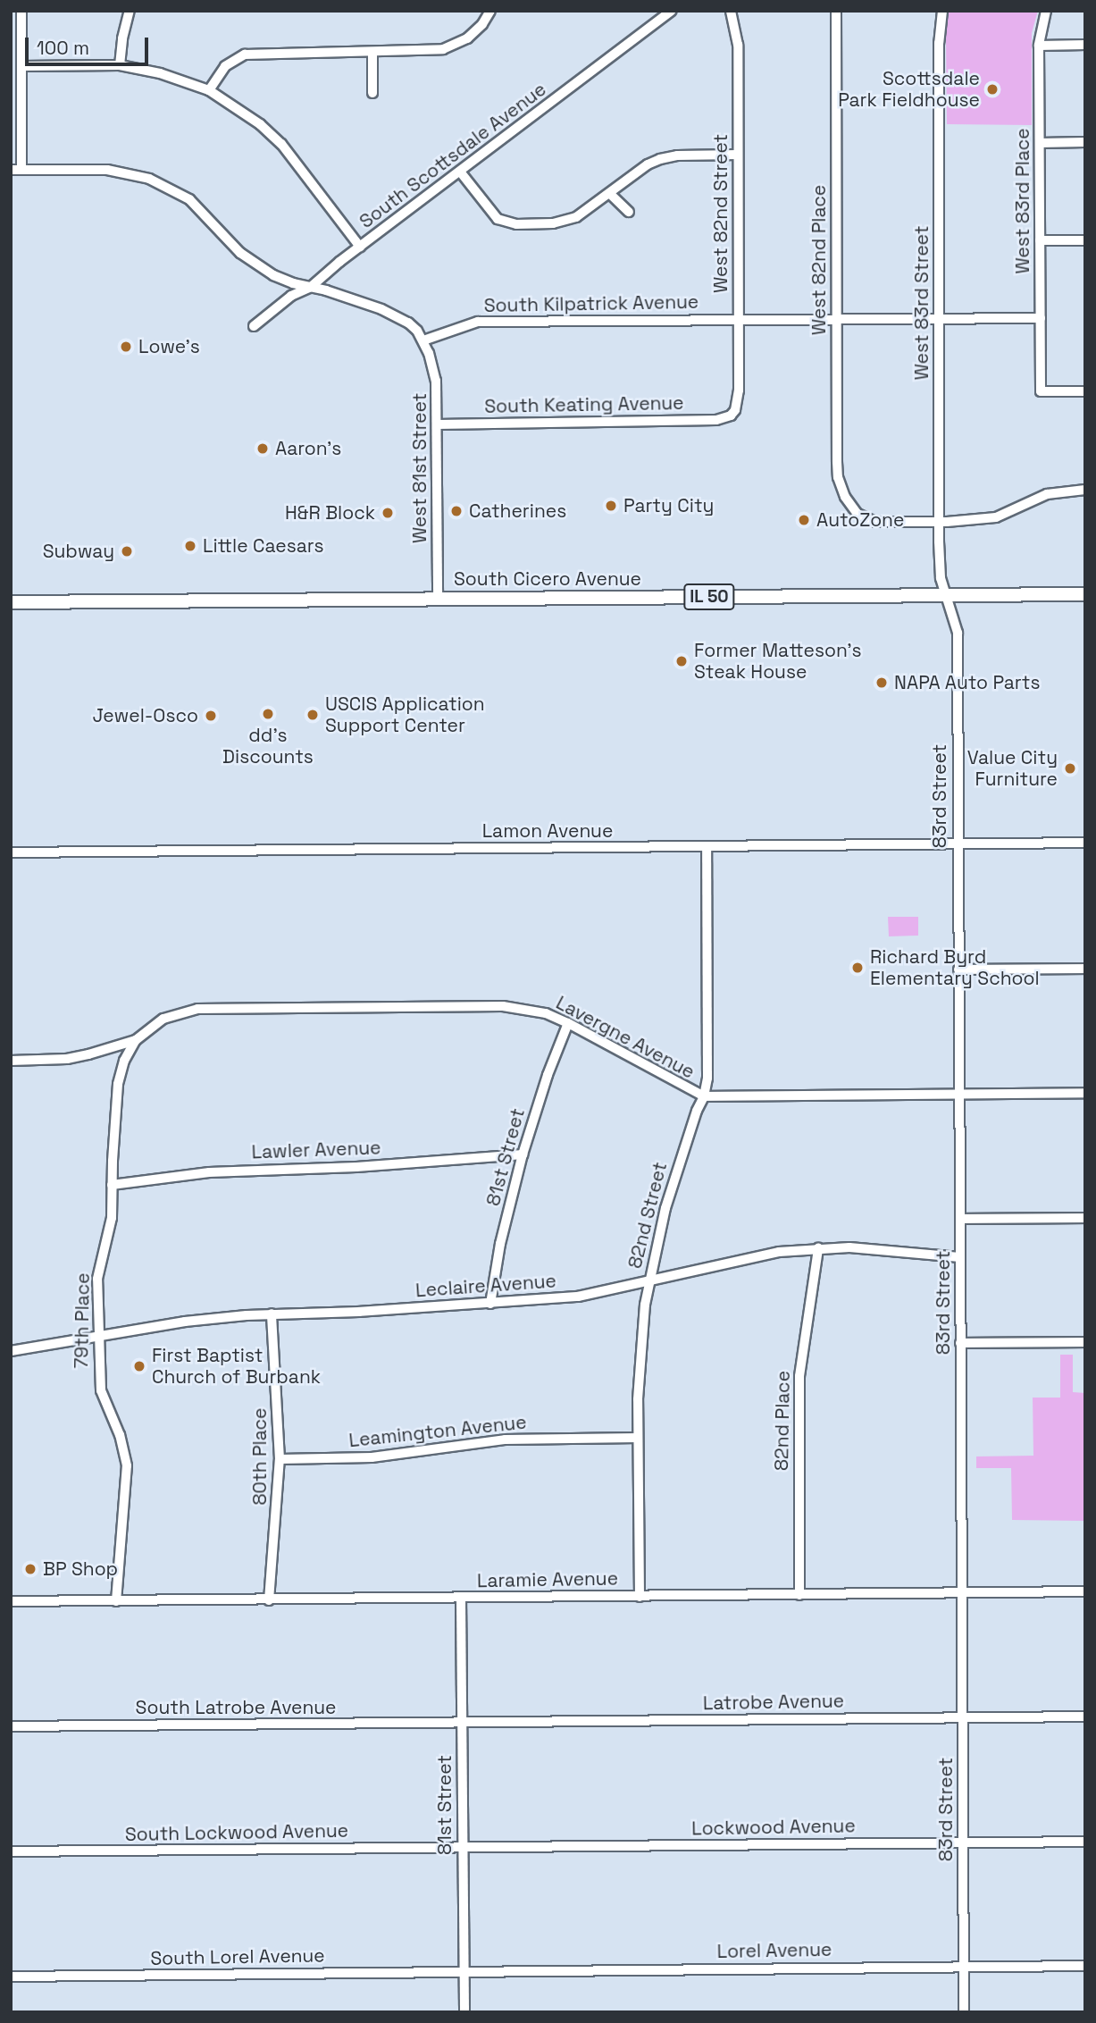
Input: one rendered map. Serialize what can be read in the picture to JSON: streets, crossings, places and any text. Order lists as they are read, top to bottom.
{
  "streets": {
    "main road": ["South Cicero Avenue", "IL 50"],
    "street": [
      "South Scottsdale Avenue",
      "West 83rd Place",
      "West 82nd Street",
      "West 82nd Place",
      "West 83rd Street",
      "South Kilpatrick Avenue",
      "South Keating Avenue",
      "West 81st Street",
      "83rd Street",
      "Lamon Avenue",
      "Lavergne Avenue",
      "Lawler Avenue",
      "81st Street",
      "82nd Street",
      "Leclaire Avenue",
      "79th Place",
      "82nd Place",
      "Leamington Avenue",
      "80th Place",
      "Laramie Avenue",
      "Latrobe Avenue",
      "South Latrobe Avenue",
      "Lockwood Avenue",
      "South Lockwood Avenue",
      "Lorel Avenue",
      "South Lorel Avenue"
    ]
  },
  "crossings": [
    ["West 83rd Place", "South Kilpatrick Avenue"],
    ["West 82nd Street", "South Kilpatrick Avenue"],
    ["West 82nd Street", "South Keating Avenue"],
    ["West 82nd Place", "West 83rd Street"],
    ["West 82nd Place", "South Kilpatrick Avenue"],
    ["West 83rd Street", "South Kilpatrick Avenue"],
    ["West 83rd Street", "South Cicero Avenue"],
    ["West 83rd Street", "83rd Street"],
    ["South Kilpatrick Avenue", "West 81st Street"],
    ["South Keating Avenue", "West 81st Street"],
    ["West 81st Street", "South Cicero Avenue"],
    ["South Cicero Avenue", "83rd Street"],
    ["83rd Street", "Lamon Avenue"],
    ["83rd Street", "Lavergne Avenue"],
    ["83rd Street", "Leclaire Avenue"],
    ["83rd Street", "Laramie Avenue"],
    ["83rd Street", "Latrobe Avenue"],
    ["83rd Street", "Lockwood Avenue"],
    ["83rd Street", "Lorel Avenue"],
    ["Lamon Avenue", "82nd Street"],
    ["Lavergne Avenue", "81st Street"],
    ["Lavergne Avenue", "82nd Street"],
    ["Lavergne Avenue", "79th Place"],
    ["Lawler Avenue", "81st Street"],
    ["Lawler Avenue", "79th Place"],
    ["81st Street", "Leclaire Avenue"],
    ["81st Street", "Laramie Avenue"],
    ["81st Street", "Latrobe Avenue"],
    ["81st Street", "South Latrobe Avenue"],
    ["81st Street", "Lockwood Avenue"],
    ["81st Street", "South Lockwood Avenue"],
    ["81st Street", "Lorel Avenue"],
    ["81st Street", "South Lorel Avenue"],
    ["82nd Street", "Leclaire Avenue"],
    ["82nd Street", "Leamington Avenue"],
    ["82nd Street", "Laramie Avenue"],
    ["Leclaire Avenue", "79th Place"],
    ["Leclaire Avenue", "82nd Place"],
    ["Leclaire Avenue", "80th Place"],
    ["79th Place", "Laramie Avenue"],
    ["82nd Place", "Laramie Avenue"],
    ["Leamington Avenue", "80th Place"],
    ["80th Place", "Laramie Avenue"],
    ["Latrobe Avenue", "South Latrobe Avenue"],
    ["Lockwood Avenue", "South Lockwood Avenue"],
    ["Lorel Avenue", "South Lorel Avenue"]
  ],
  "places": [
    "Scottsdale Park Fieldhouse",
    "Lowe's",
    "Aaron's",
    "Party City",
    "Catherines",
    "H&R Block",
    "AutoZone",
    "Little Caesars",
    "Subway",
    "Former Matteson's Steak House",
    "NAPA Auto Parts",
    "dd's Discounts",
    "USCIS Application Support Center",
    "Jewel-Osco",
    "Value City Furniture",
    "Richard Byrd Elementary School",
    "First Baptist Church of Burbank",
    "BP Shop"
  ],
  "scale_bar": "100 m"
}
